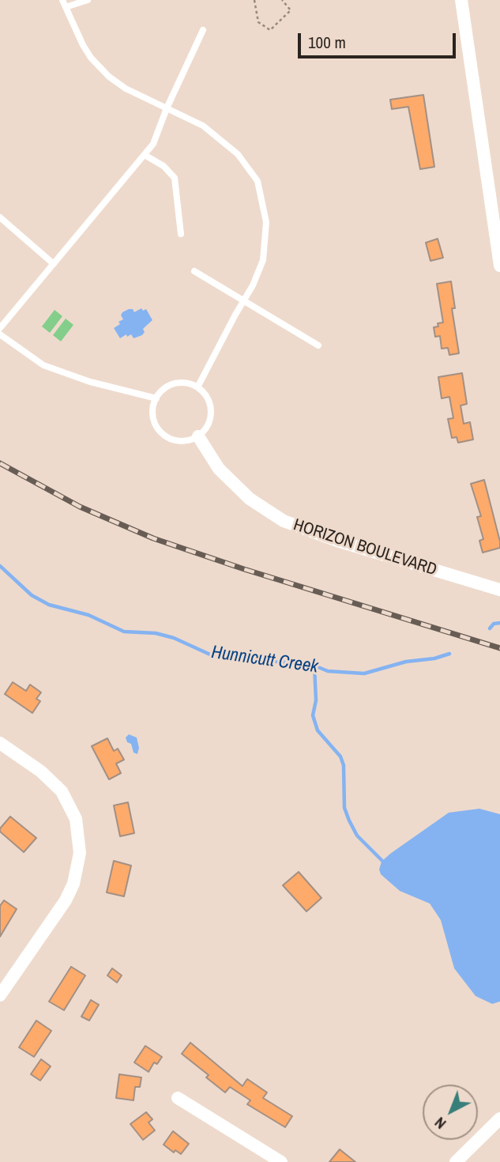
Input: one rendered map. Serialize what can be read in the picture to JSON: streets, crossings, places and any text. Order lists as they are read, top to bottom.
{
  "streets": {
    "street": ["HORIZON BOULEVARD"]
  },
  "water": ["Hunnicutt Creek"],
  "scale_bar": "100 m",
  "north": "bottom left"
}
